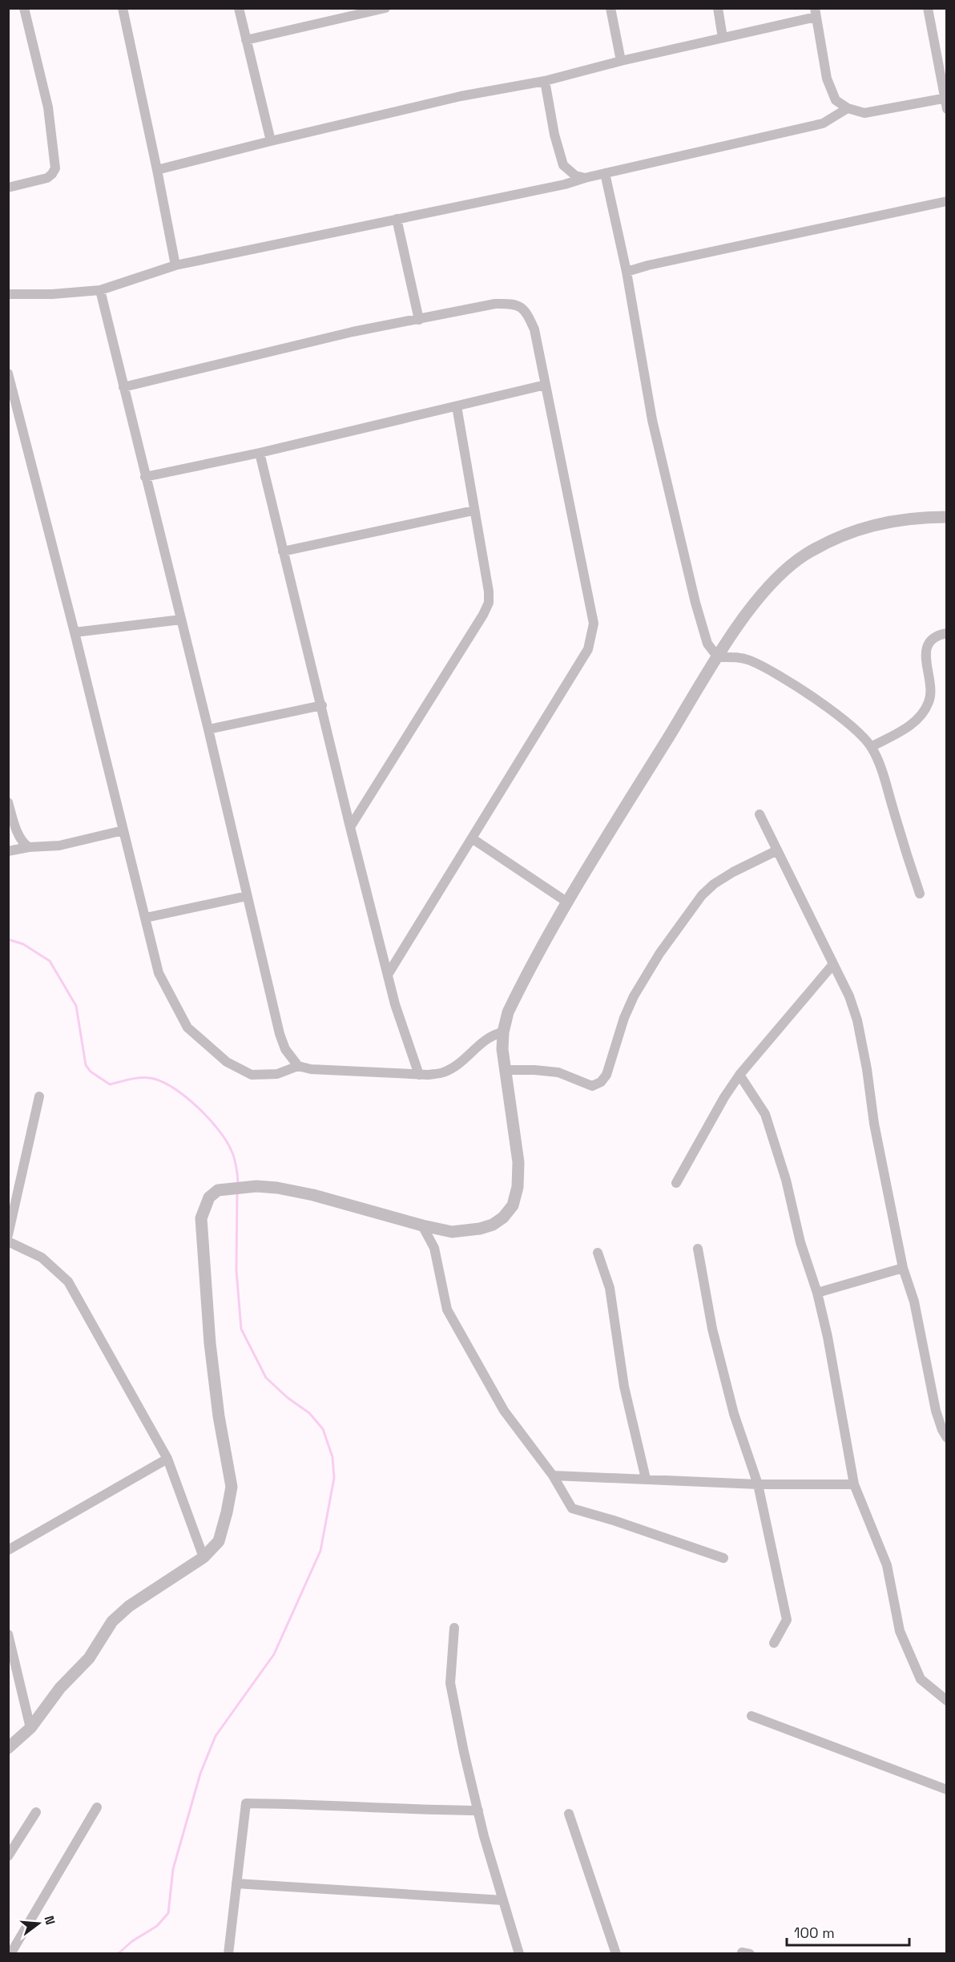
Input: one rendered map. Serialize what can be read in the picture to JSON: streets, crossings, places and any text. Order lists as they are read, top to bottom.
{
  "scale_bar": "100 m",
  "north": "right"
}
